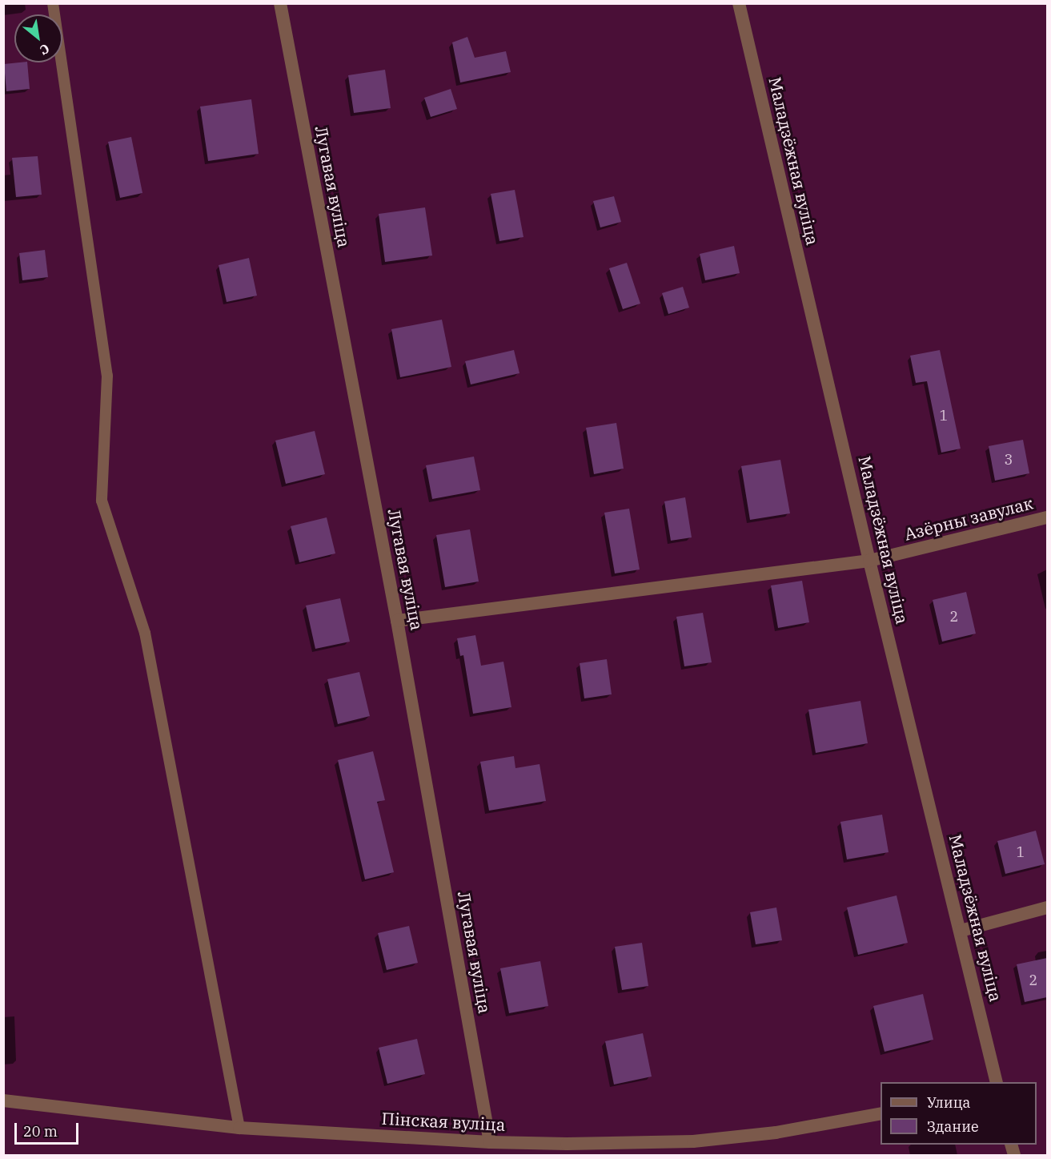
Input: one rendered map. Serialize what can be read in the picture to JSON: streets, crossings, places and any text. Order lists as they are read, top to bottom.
{
  "streets": {
    "street": [
      "Маладзёжная вуліца",
      "Лугавая вуліца",
      "Азёрны завулак",
      "Пінская вуліца"
    ]
  },
  "crossings": [
    ["Маладзёжная вуліца", "Азёрны завулак"],
    ["Лугавая вуліца", "Азёрны завулак"],
    ["Лугавая вуліца", "Пінская вуліца"]
  ],
  "house_numbers": [
    "1",
    "3",
    "2",
    "1",
    "2"
  ],
  "legend": ["Улица", "Здание"],
  "scale_bar": "20 m",
  "north": "bottom right"
}
